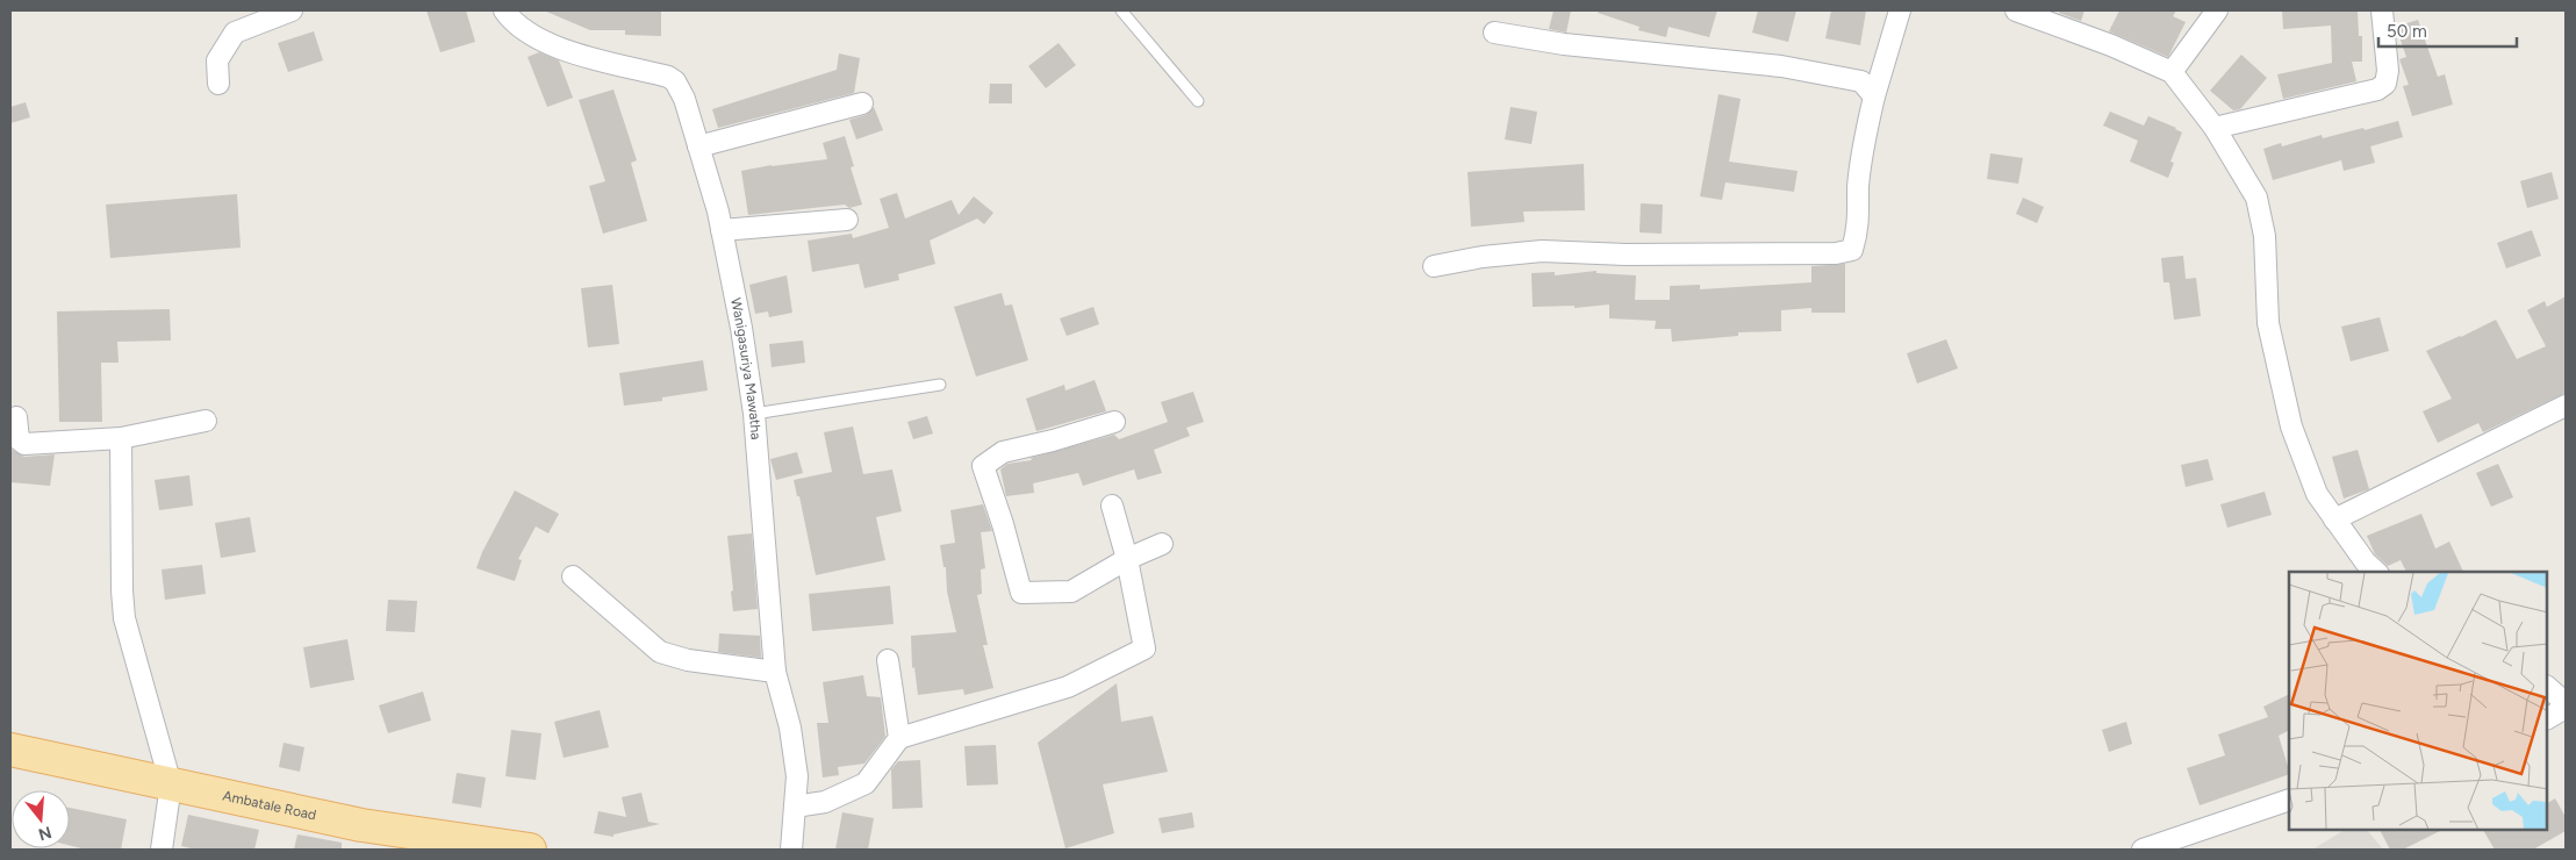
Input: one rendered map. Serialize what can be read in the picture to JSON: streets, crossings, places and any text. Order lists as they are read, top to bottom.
{
  "streets": {
    "main road": ["Ambatale Road"],
    "street": ["Wanigasuriya Mawatha"]
  },
  "scale_bar": "50 m",
  "north": "bottom"
}
